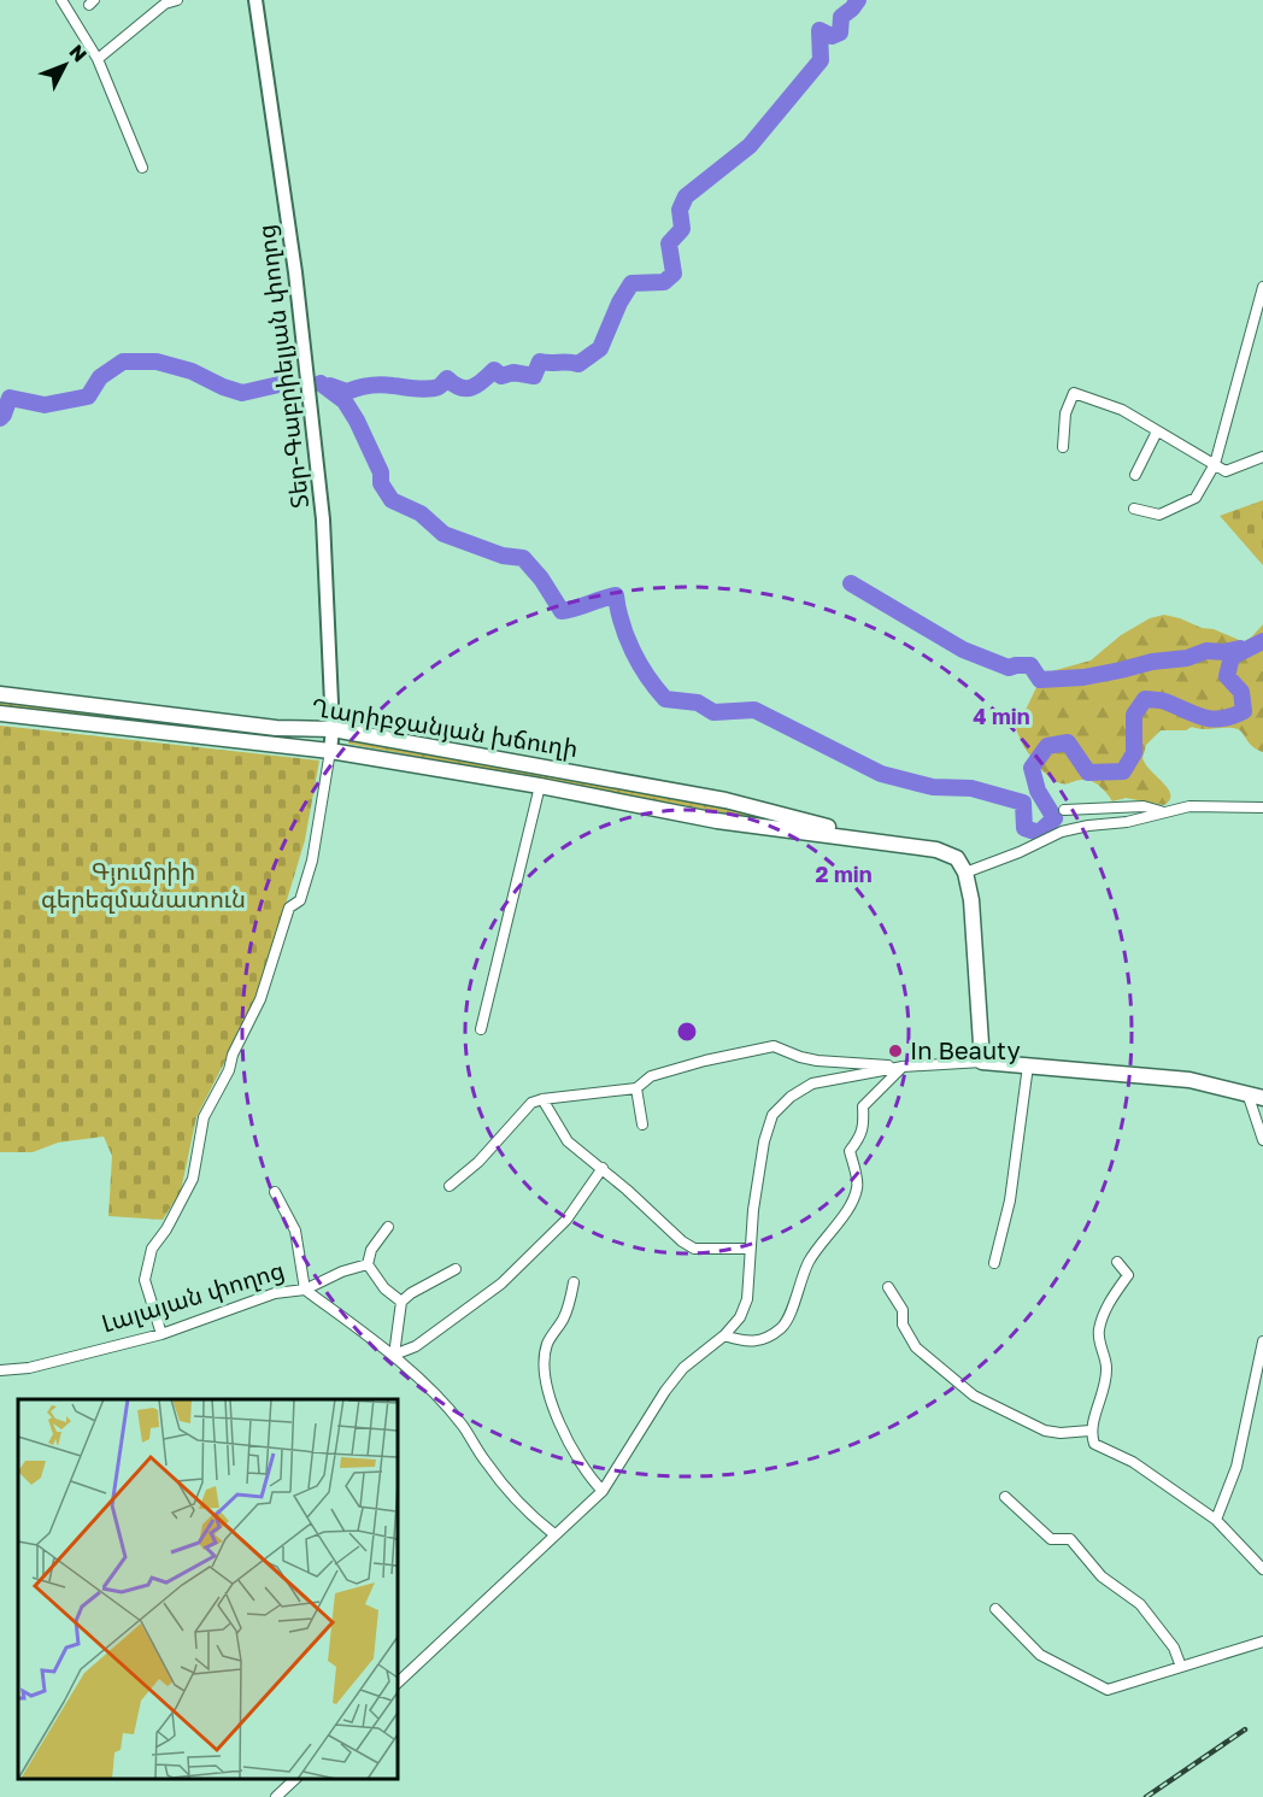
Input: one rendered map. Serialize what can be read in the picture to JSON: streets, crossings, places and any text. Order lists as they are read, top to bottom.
{
  "streets": {
    "highway": ["Ղարիբջանյան խճուղի"],
    "main road": ["Տեր-Գաբրիելյան փողոց"],
    "street": ["Լալայան փողոց"]
  },
  "crossings": [
    ["Տեր-Գաբրիելյան փողոց", "Ղարիբջանյան խճուղի"]
  ],
  "parks": ["Գյումրիի գերեզմանատուն"],
  "places": ["In Beauty"],
  "north": "top right",
  "rings": ["4 min", "2 min"]
}
